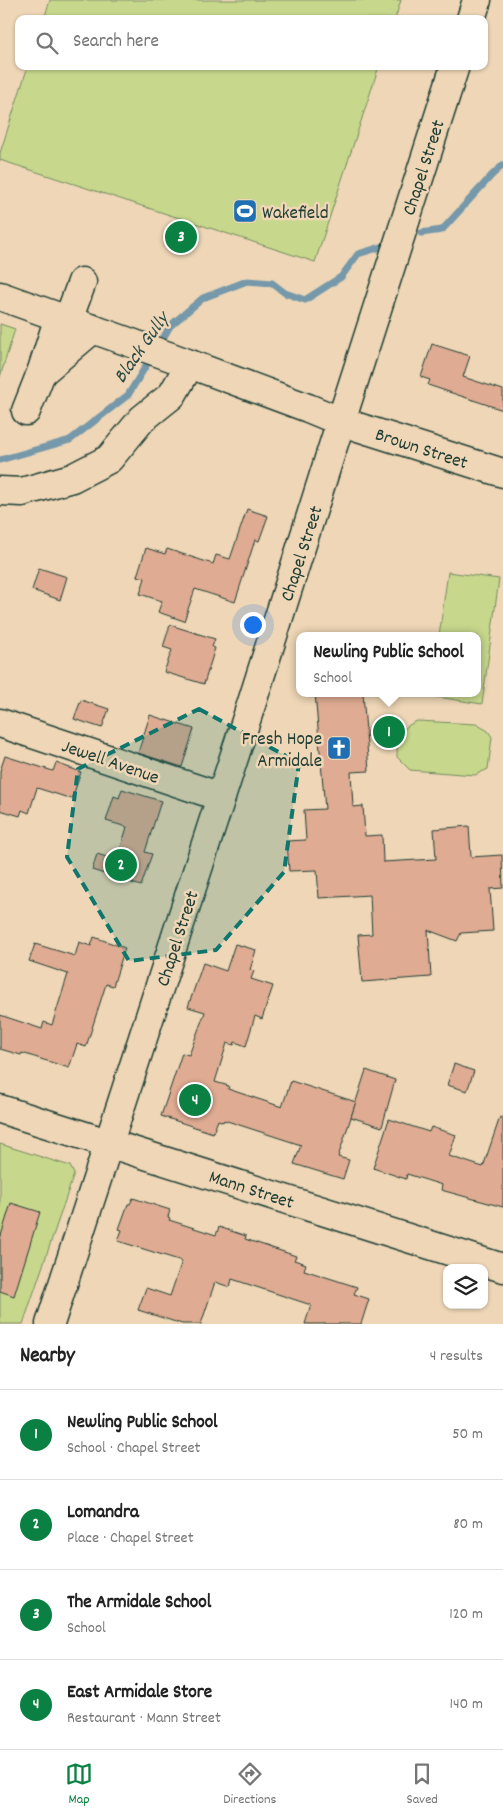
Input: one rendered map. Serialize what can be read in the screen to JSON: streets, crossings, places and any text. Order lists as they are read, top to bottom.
{
  "streets": {
    "street": [
      "Chapel Street",
      "Brown Street",
      "Jewell Avenue",
      "Mann Street"
    ]
  },
  "crossings": [
    ["Chapel Street", "Brown Street"],
    ["Chapel Street", "Jewell Avenue"],
    ["Chapel Street", "Mann Street"]
  ],
  "water": ["Black Gully"],
  "places": {
    "sports": ["Wakefield"],
    "church": ["Fresh Hope Armidale"]
  },
  "page": {
    "search": "Search here",
    "pins": [
      "3",
      "1",
      "2",
      "4"
    ],
    "popup": ["Newling Public School", "School"],
    "heading": ["Nearby", "4 results"],
    "list": [
      {
        "mark": "1",
        "name": "Newling Public School",
        "note": "School · Chapel Street",
        "value": "50 m"
      },
      {
        "mark": "2",
        "name": "Lomandra",
        "note": "Place · Chapel Street",
        "value": "80 m"
      },
      {
        "mark": "3",
        "name": "The Armidale School",
        "note": "School",
        "value": "120 m"
      },
      {
        "mark": "4",
        "name": "East Armidale Store",
        "note": "Restaurant · Mann Street",
        "value": "140 m"
      }
    ],
    "nav": ["Map", "Directions", "Saved"]
  }
}
